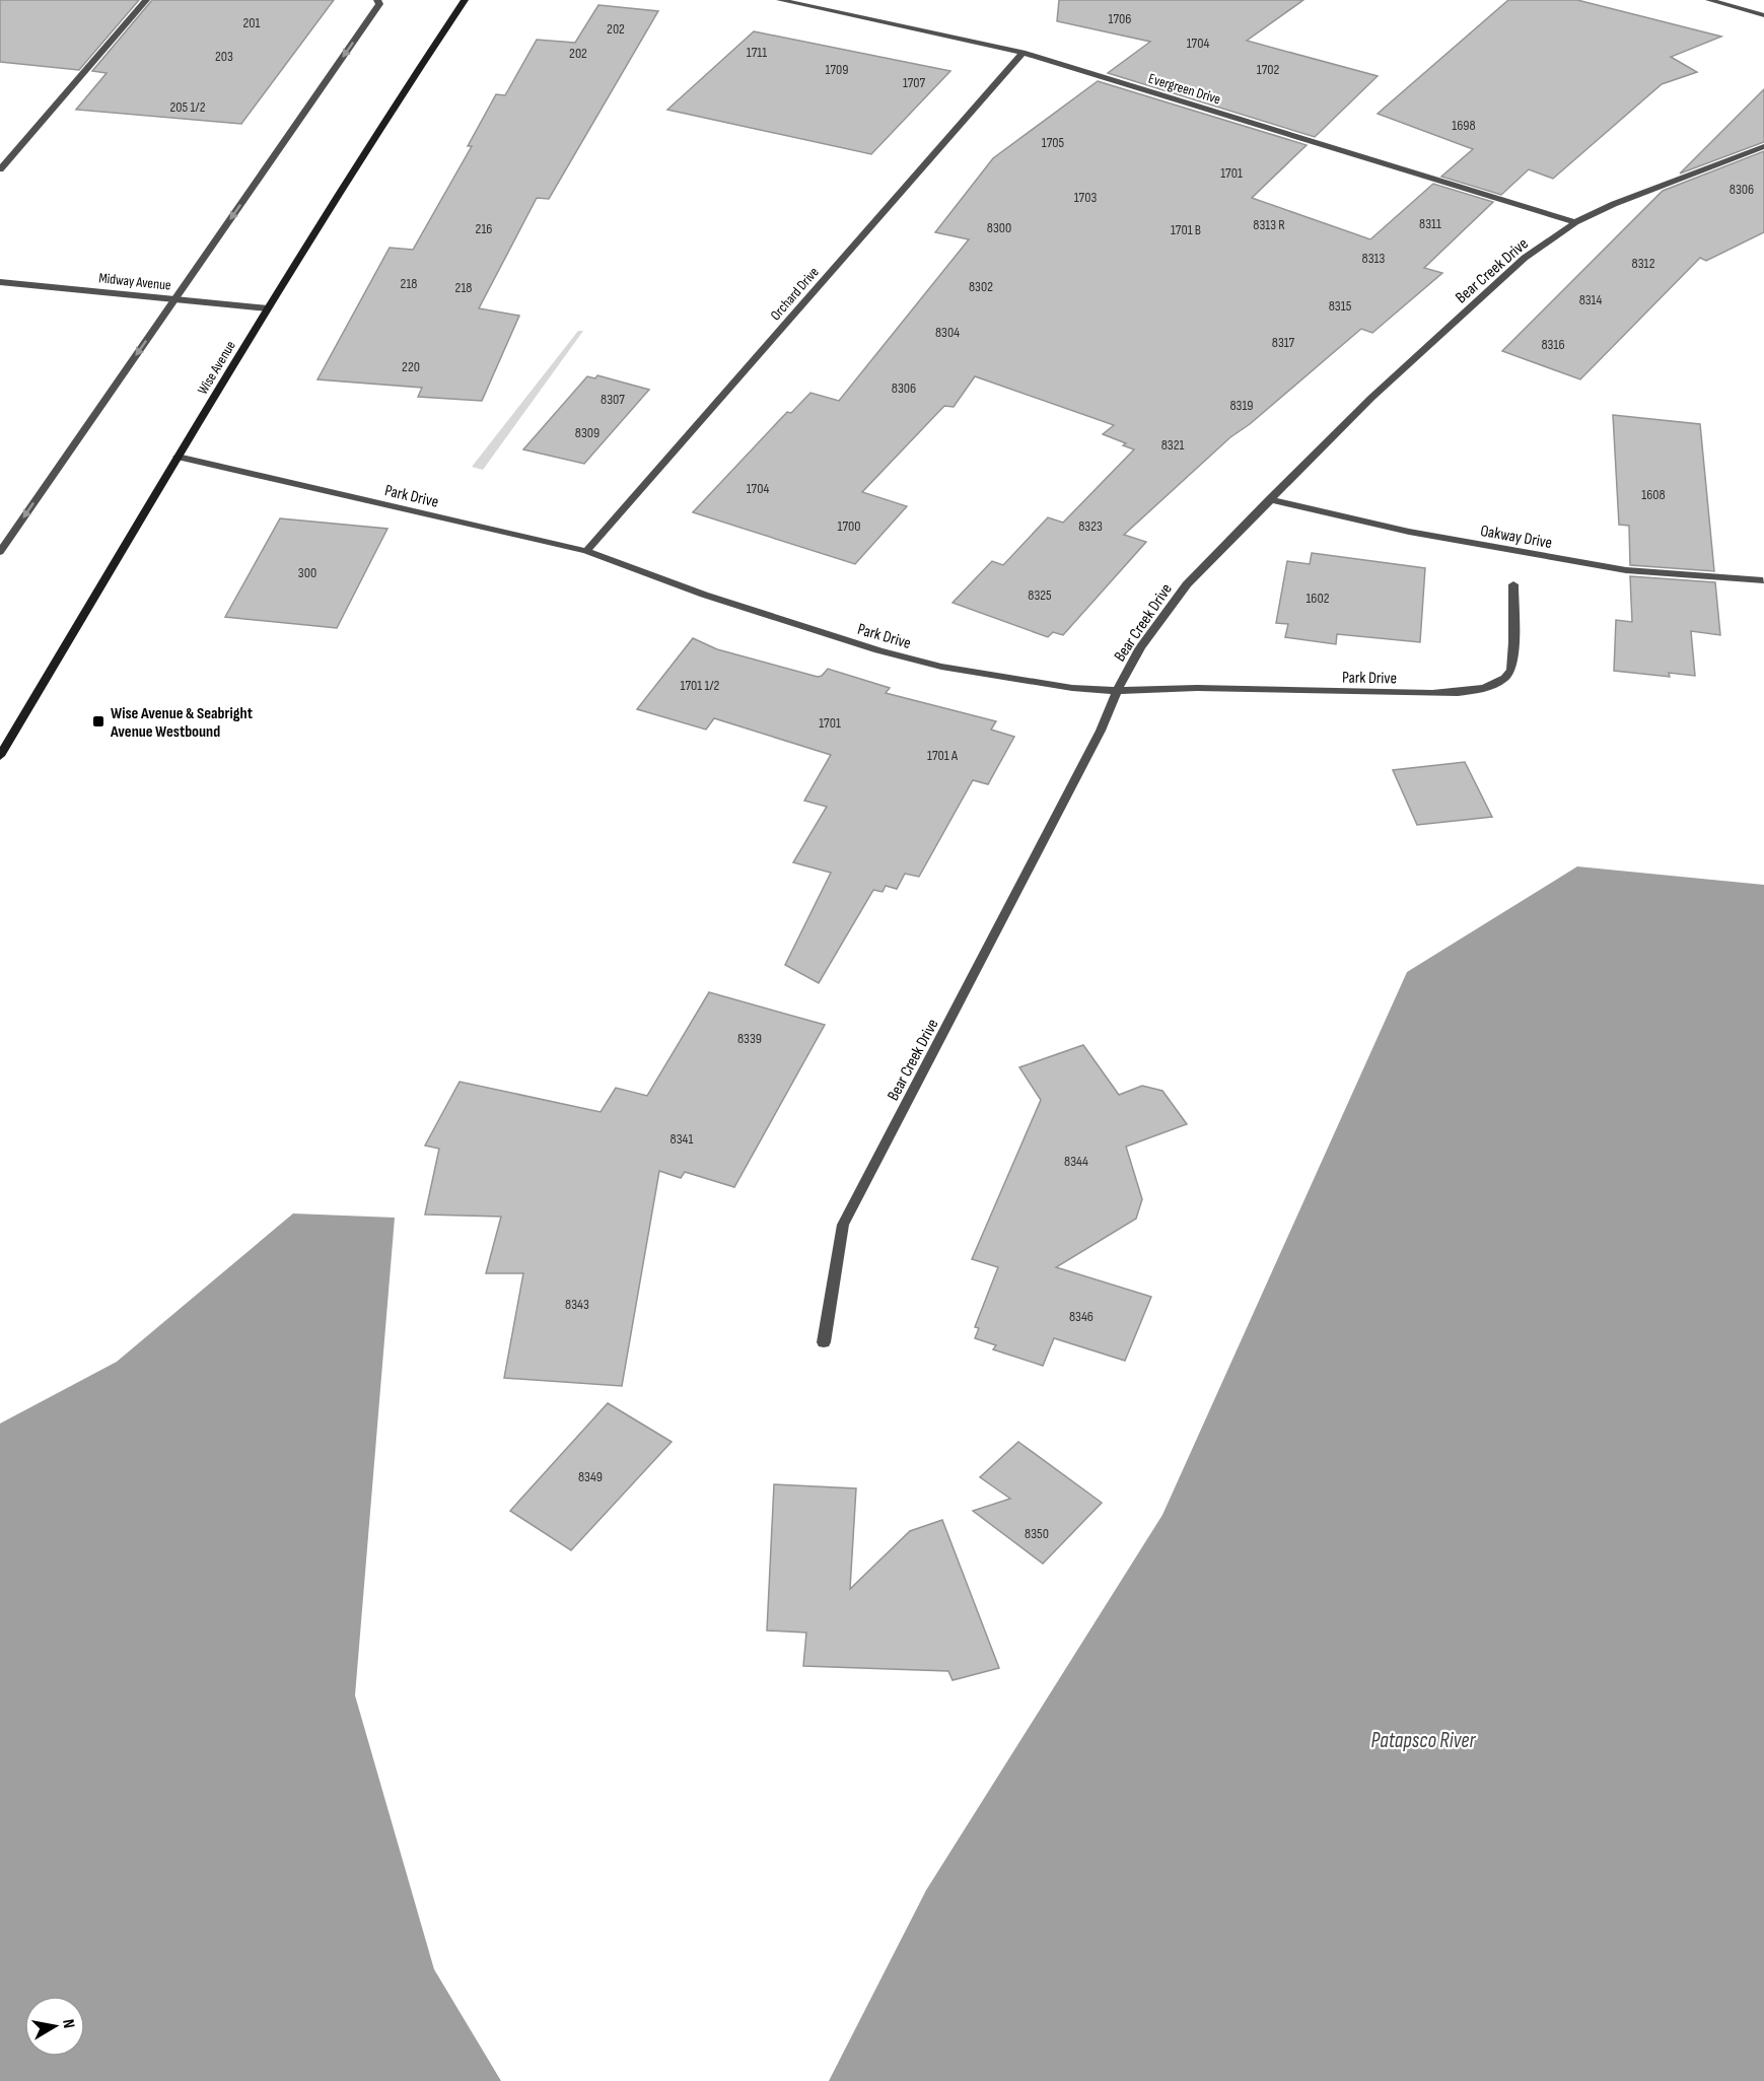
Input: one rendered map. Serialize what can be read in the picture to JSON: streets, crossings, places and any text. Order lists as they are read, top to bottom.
{
  "streets": {
    "main road": ["Wise Avenue"],
    "street": [
      "Evergreen Drive",
      "Bear Creek Drive",
      "Midway Avenue",
      "Orchard Drive",
      "Park Drive",
      "Oakway Drive"
    ]
  },
  "crossings": [
    ["Evergreen Drive", "Bear Creek Drive"],
    ["Evergreen Drive", "Orchard Drive"],
    ["Bear Creek Drive", "Park Drive"],
    ["Bear Creek Drive", "Oakway Drive"],
    ["Midway Avenue", "Wise Avenue"],
    ["Orchard Drive", "Park Drive"],
    ["Wise Avenue", "Park Drive"]
  ],
  "water": ["Patapsco River"],
  "places": {
    "transit": ["Wise Avenue & Seabright Avenue Westbound"]
  },
  "house_numbers": [
    "1706",
    "201",
    "202",
    "1704",
    "1711",
    "202",
    "203",
    "1709",
    "1702",
    "1707",
    "205 1/2",
    "1698",
    "1705",
    "1701",
    "8306",
    "1703",
    "8311",
    "8313 R",
    "8300",
    "216",
    "1701 B",
    "8313",
    "8312",
    "218",
    "8302",
    "218",
    "8314",
    "8315",
    "8304",
    "8317",
    "8316",
    "220",
    "8306",
    "8307",
    "8319",
    "8309",
    "8321",
    "1704",
    "1608",
    "1700",
    "8323",
    "300",
    "8325",
    "1602",
    "1701 1/2",
    "1701",
    "1701 A",
    "8339",
    "8341",
    "8344",
    "8343",
    "8346",
    "8349",
    "8350"
  ],
  "north": "right"
}
